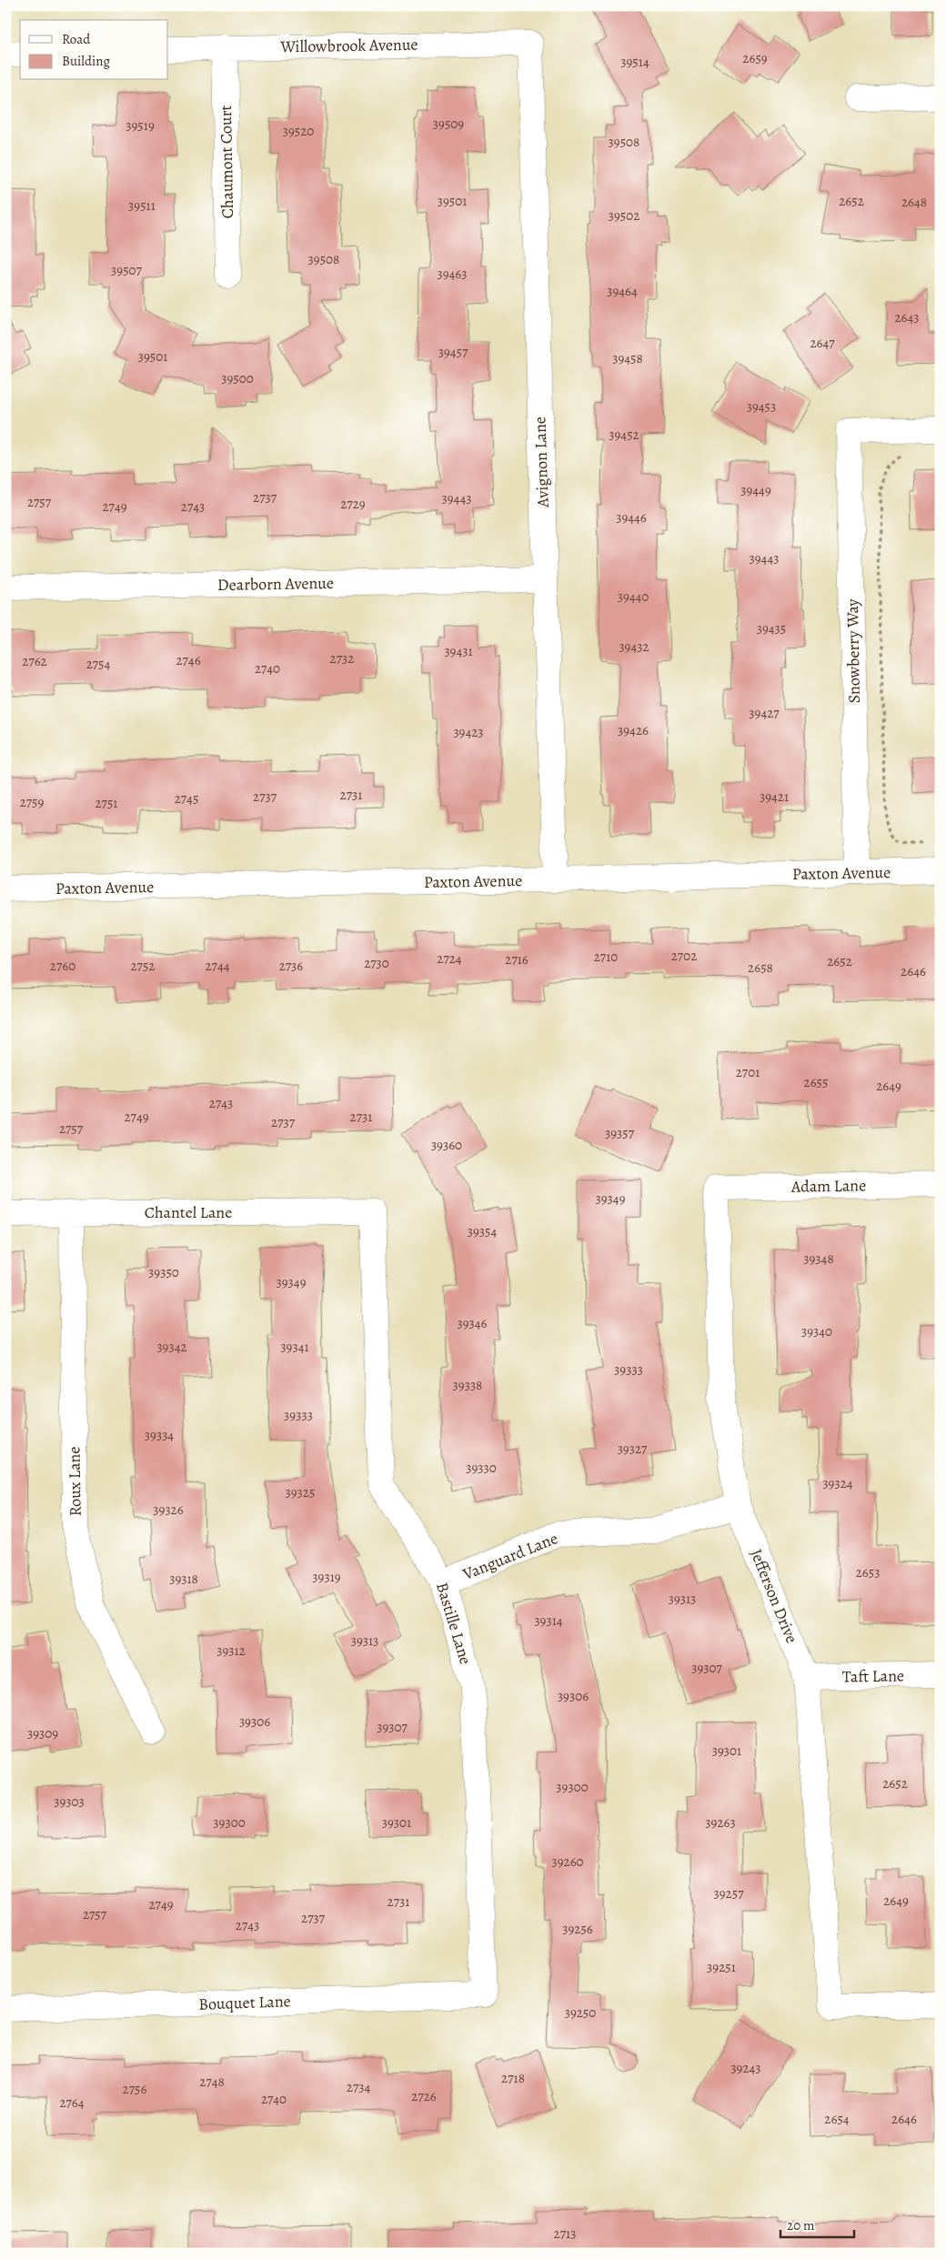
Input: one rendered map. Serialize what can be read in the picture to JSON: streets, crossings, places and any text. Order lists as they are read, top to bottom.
{
  "streets": {
    "street": [
      "Willowbrook Avenue",
      "Chaumont Court",
      "Avignon Lane",
      "Dearborn Avenue",
      "Snowberry Way",
      "Paxton Avenue",
      "Adam Lane",
      "Chantel Lane",
      "Roux Lane",
      "Vanguard Lane",
      "Jefferson Drive",
      "Bastille Lane",
      "Taft Lane",
      "Bouquet Lane"
    ]
  },
  "crossings": [
    ["Willowbrook Avenue", "Chaumont Court"],
    ["Willowbrook Avenue", "Avignon Lane"],
    ["Avignon Lane", "Dearborn Avenue"],
    ["Avignon Lane", "Paxton Avenue"],
    ["Snowberry Way", "Paxton Avenue"],
    ["Adam Lane", "Jefferson Drive"],
    ["Chantel Lane", "Roux Lane"],
    ["Chantel Lane", "Bastille Lane"],
    ["Vanguard Lane", "Jefferson Drive"],
    ["Vanguard Lane", "Bastille Lane"],
    ["Jefferson Drive", "Taft Lane"],
    ["Bastille Lane", "Bouquet Lane"]
  ],
  "house_numbers": [
    "2659",
    "39514",
    "39509",
    "39519",
    "39520",
    "39508",
    "39501",
    "2652",
    "2648",
    "39511",
    "39502",
    "39508",
    "39507",
    "39463",
    "39464",
    "2643",
    "2647",
    "39457",
    "39501",
    "39458",
    "39500",
    "39453",
    "39452",
    "39449",
    "2737",
    "39443",
    "2757",
    "2729",
    "2749",
    "2743",
    "39446",
    "39443",
    "39440",
    "39435",
    "39432",
    "39431",
    "2732",
    "2746",
    "2762",
    "2754",
    "2740",
    "39427",
    "39426",
    "39423",
    "2731",
    "2737",
    "39421",
    "2745",
    "2759",
    "2751",
    "2702",
    "2710",
    "2724",
    "2716",
    "2652",
    "2730",
    "2760",
    "2752",
    "2744",
    "2736",
    "2658",
    "2646",
    "2701",
    "2655",
    "2649",
    "2743",
    "2749",
    "2731",
    "2737",
    "2757",
    "39357",
    "39360",
    "39349",
    "39354",
    "39348",
    "39350",
    "39349",
    "39346",
    "39340",
    "39342",
    "39341",
    "39333",
    "39338",
    "39333",
    "39334",
    "39327",
    "39330",
    "39324",
    "39325",
    "39326",
    "2653",
    "39319",
    "39318",
    "39313",
    "39314",
    "39313",
    "39312",
    "39307",
    "39306",
    "39306",
    "39307",
    "39309",
    "39301",
    "2652",
    "39300",
    "39303",
    "39300",
    "39301",
    "39263",
    "39260",
    "39257",
    "2649",
    "2731",
    "2749",
    "2757",
    "2737",
    "2743",
    "39256",
    "39251",
    "39250",
    "39243",
    "2718",
    "2748",
    "2734",
    "2756",
    "2726",
    "2740",
    "2764",
    "2654",
    "2646",
    "2713"
  ],
  "legend": ["Road", "Building"],
  "scale_bar": "20 m"
}
